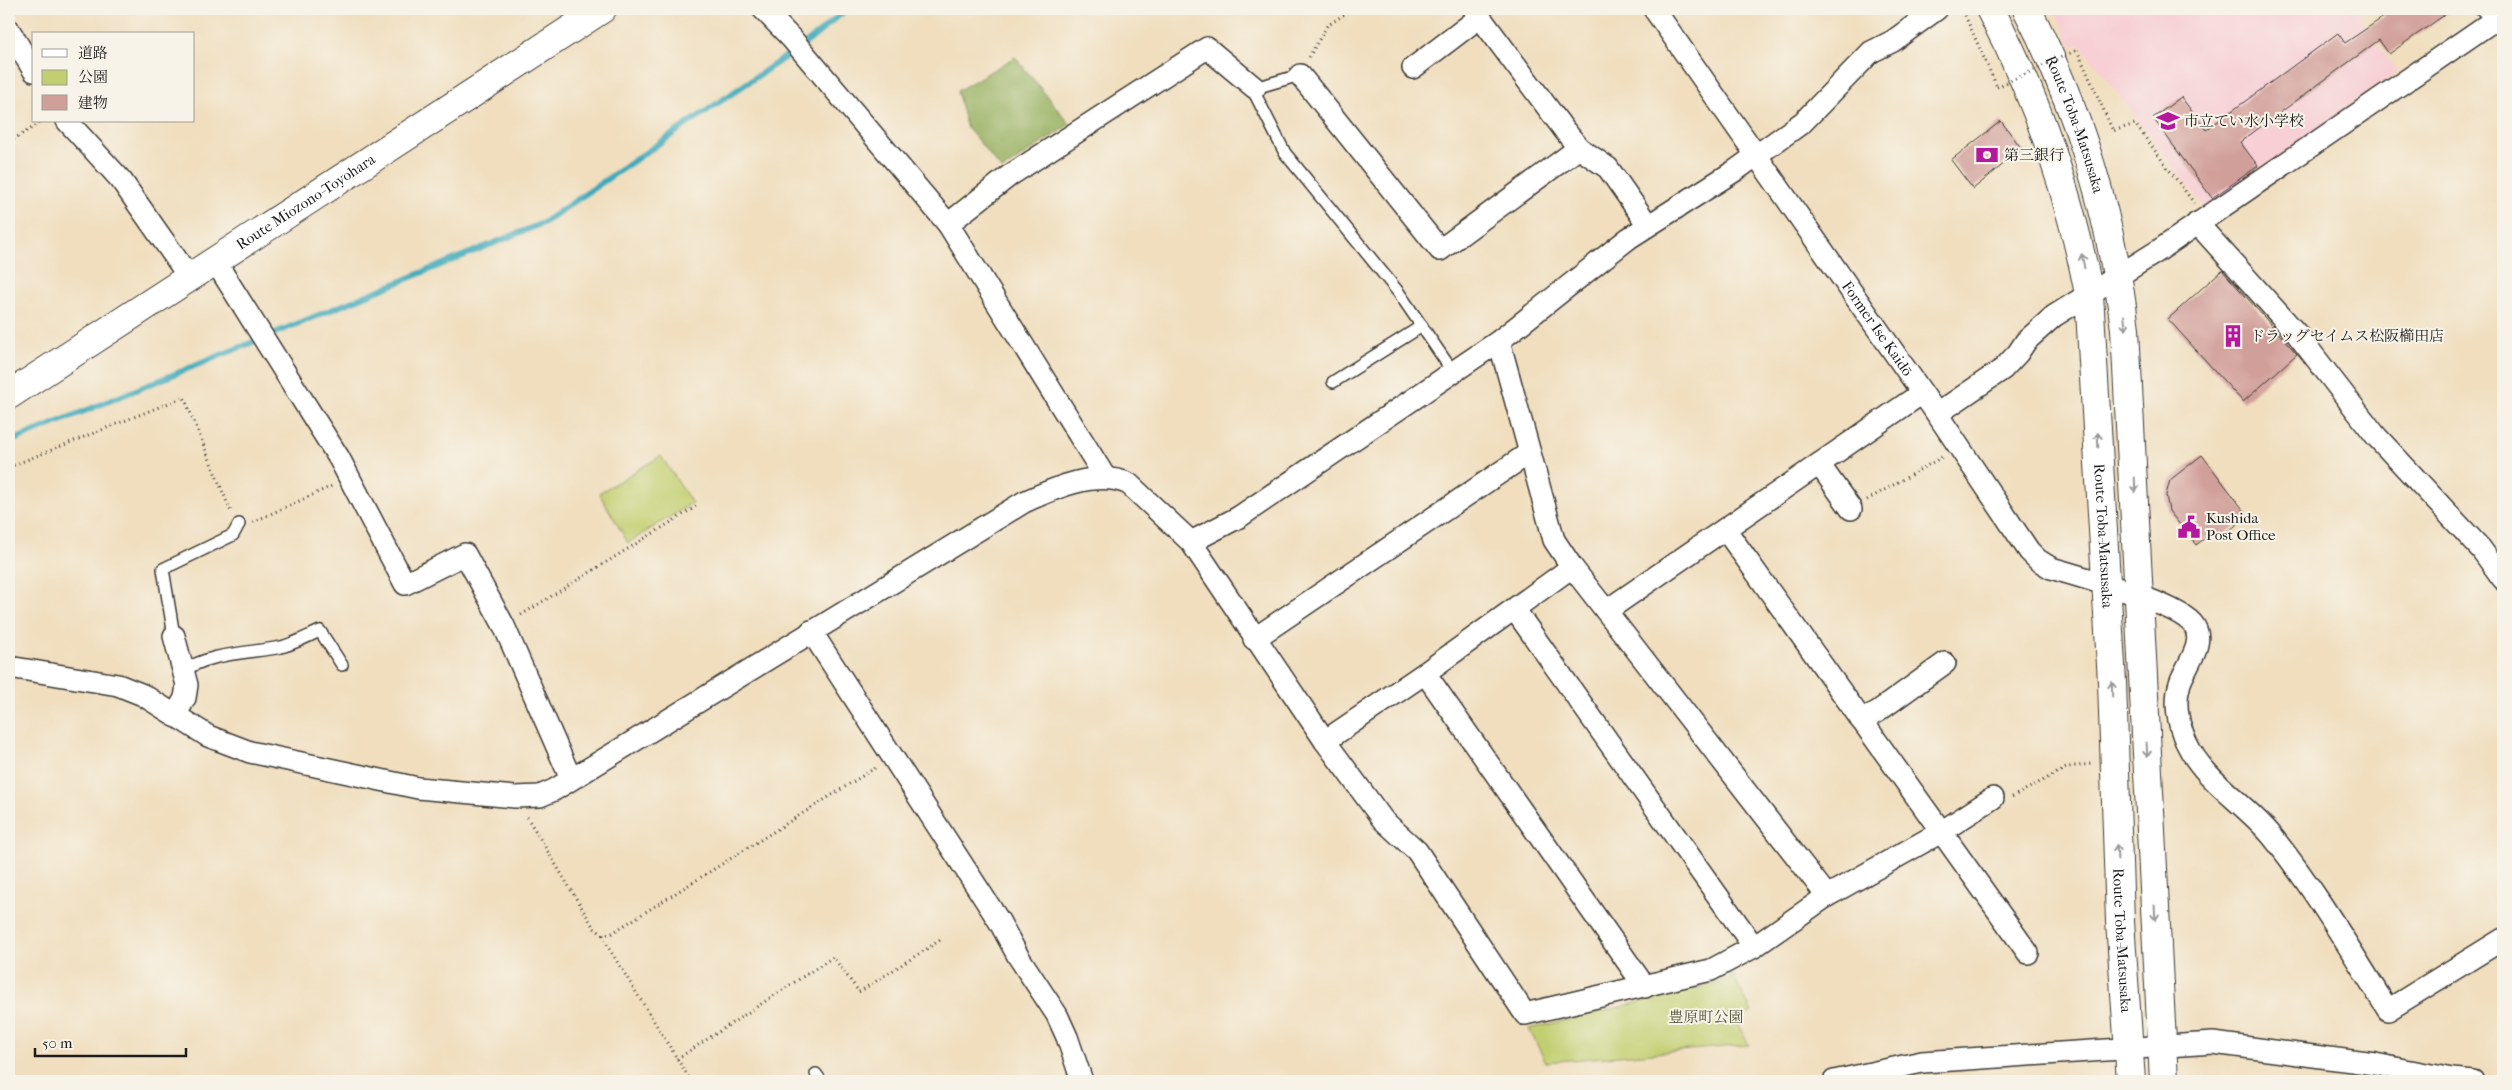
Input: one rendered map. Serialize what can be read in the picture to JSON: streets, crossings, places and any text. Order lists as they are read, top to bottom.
{
  "streets": {
    "main road": ["Route Toba-Matsusaka", "Route Miozono-Toyohara"],
    "street": ["Former Ise Kaidō"]
  },
  "crossings": [
    ["Route Toba-Matsusaka", "Former Ise Kaidō"]
  ],
  "parks": ["豊原町公園"],
  "places": {
    "school or university": ["市立てい水小学校"],
    "bank": ["第三銀行"],
    "building": ["ドラッグセイムス松阪櫛田店"],
    "public building": ["Kushida Post Office"]
  },
  "legend": ["道路", "公園", "建物"],
  "scale_bar": "50 m"
}
